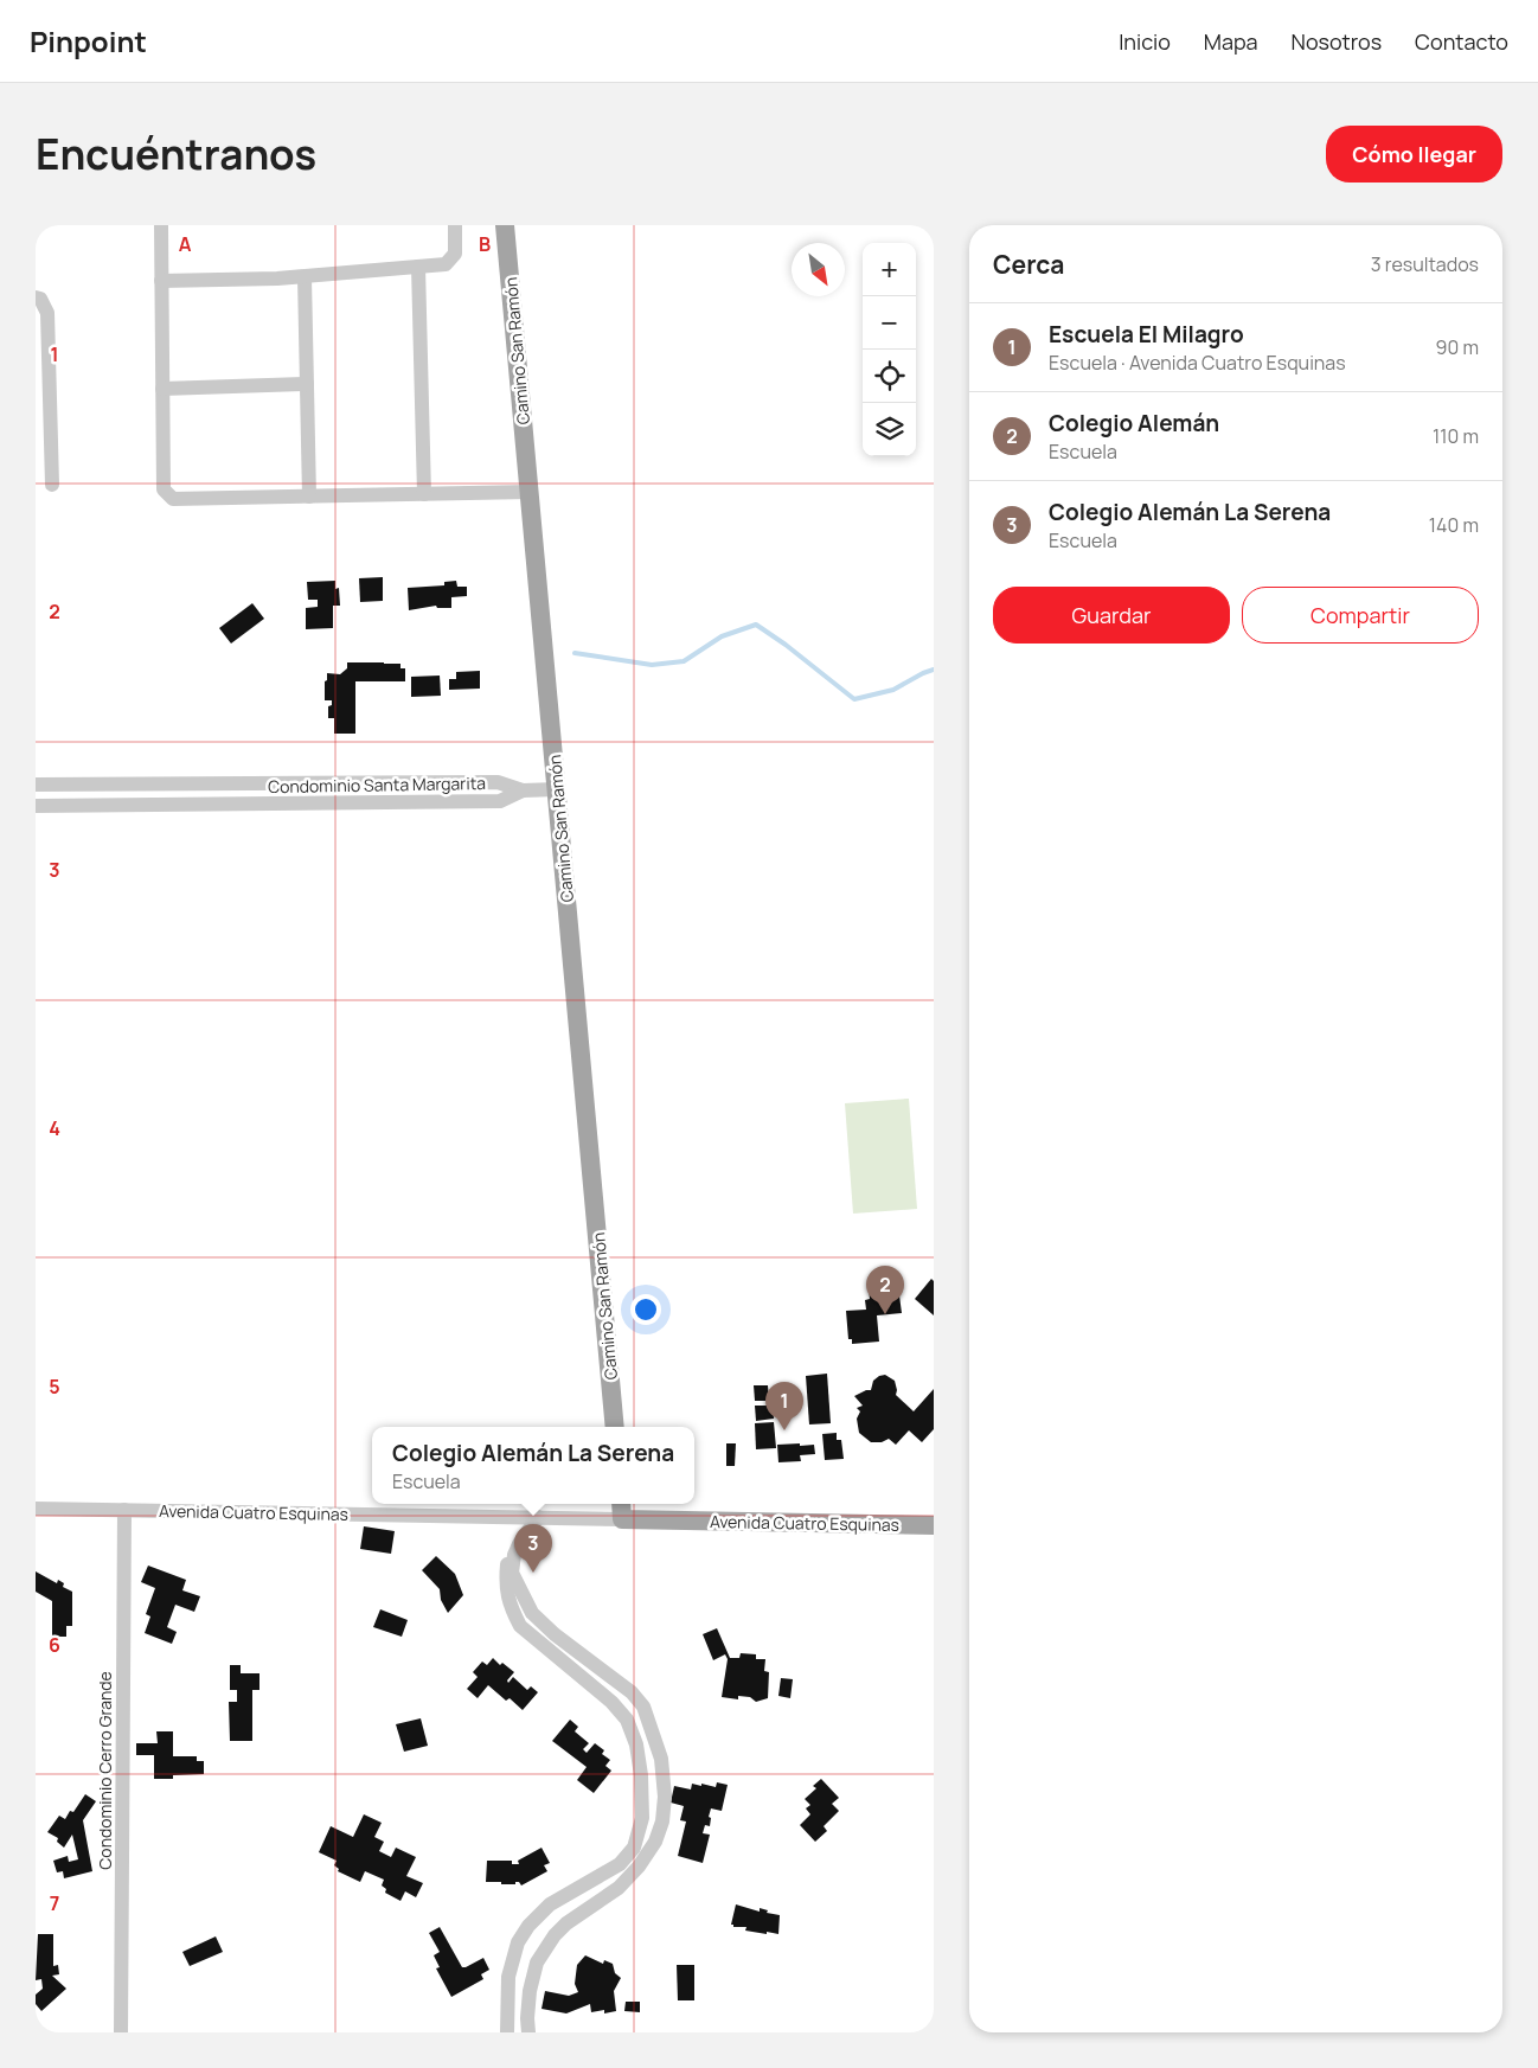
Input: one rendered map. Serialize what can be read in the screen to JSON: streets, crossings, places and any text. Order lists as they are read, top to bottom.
{
  "streets": {
    "main road": ["Camino San Ramón", "Avenida Cuatro Esquinas"],
    "street": ["Condominio Santa Margarita", "Condominio Cerro Grande"]
  },
  "crossings": [
    ["Camino San Ramón", "Condominio Santa Margarita"],
    ["Avenida Cuatro Esquinas", "Condominio Cerro Grande"]
  ],
  "north": "bottom right",
  "page": {
    "header": "Pinpoint",
    "nav": [
      "Inicio",
      "Mapa",
      "Nosotros",
      "Contacto"
    ],
    "title": "Encuéntranos",
    "buttons": [
      "Cómo llegar",
      ["Guardar", "Compartir"]
    ],
    "heading": ["Cerca", "3 resultados"],
    "map_buttons": ["+", "−"],
    "list": [
      {
        "mark": "1",
        "name": "Escuela El Milagro",
        "note": "Escuela · Avenida Cuatro Esquinas",
        "value": "90 m"
      },
      {
        "mark": "2",
        "name": "Colegio Alemán",
        "note": "Escuela",
        "value": "110 m"
      },
      {
        "mark": "3",
        "name": "Colegio Alemán La Serena",
        "note": "Escuela",
        "value": "140 m"
      }
    ],
    "pins": ["2", "1", "3"],
    "popup": ["Colegio Alemán La Serena", "Escuela"]
  },
  "grid": {
    "columns": ["A", "B"],
    "rows": [
      "1",
      "2",
      "3",
      "4",
      "5",
      "6",
      "7"
    ]
  }
}
